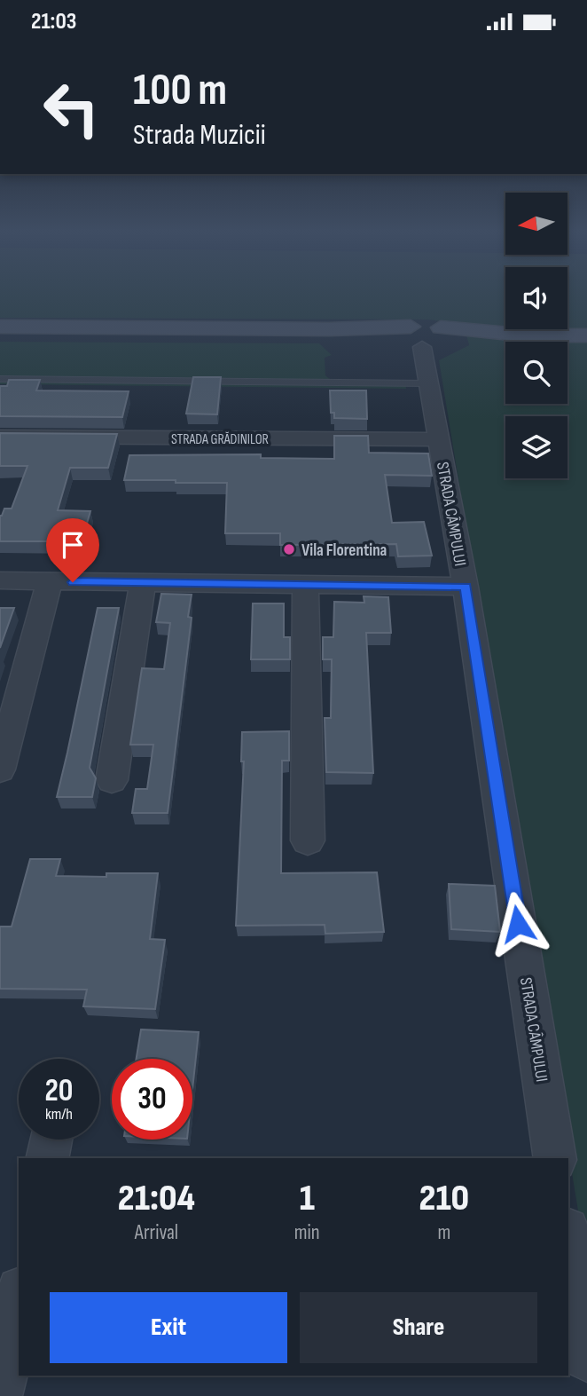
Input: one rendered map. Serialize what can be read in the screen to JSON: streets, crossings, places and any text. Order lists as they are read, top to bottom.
{
  "streets": {
    "street": ["STRADA GRĂDINILOR", "STRADA CÂMPULUI"]
  },
  "crossings": [
    ["STRADA GRĂDINILOR", "STRADA CÂMPULUI"]
  ],
  "places": ["Vila Florentina"],
  "north": "left",
  "page": {
    "status": "21:03",
    "turn": ["100 m", "Strada Muzicii"],
    "speed": "20 km/h",
    "limit": "30",
    "eta": [
      "21:04",
      "Arrival",
      "1",
      "min",
      "210",
      "m"
    ],
    "buttons": ["Exit", "Share"]
  }
}
